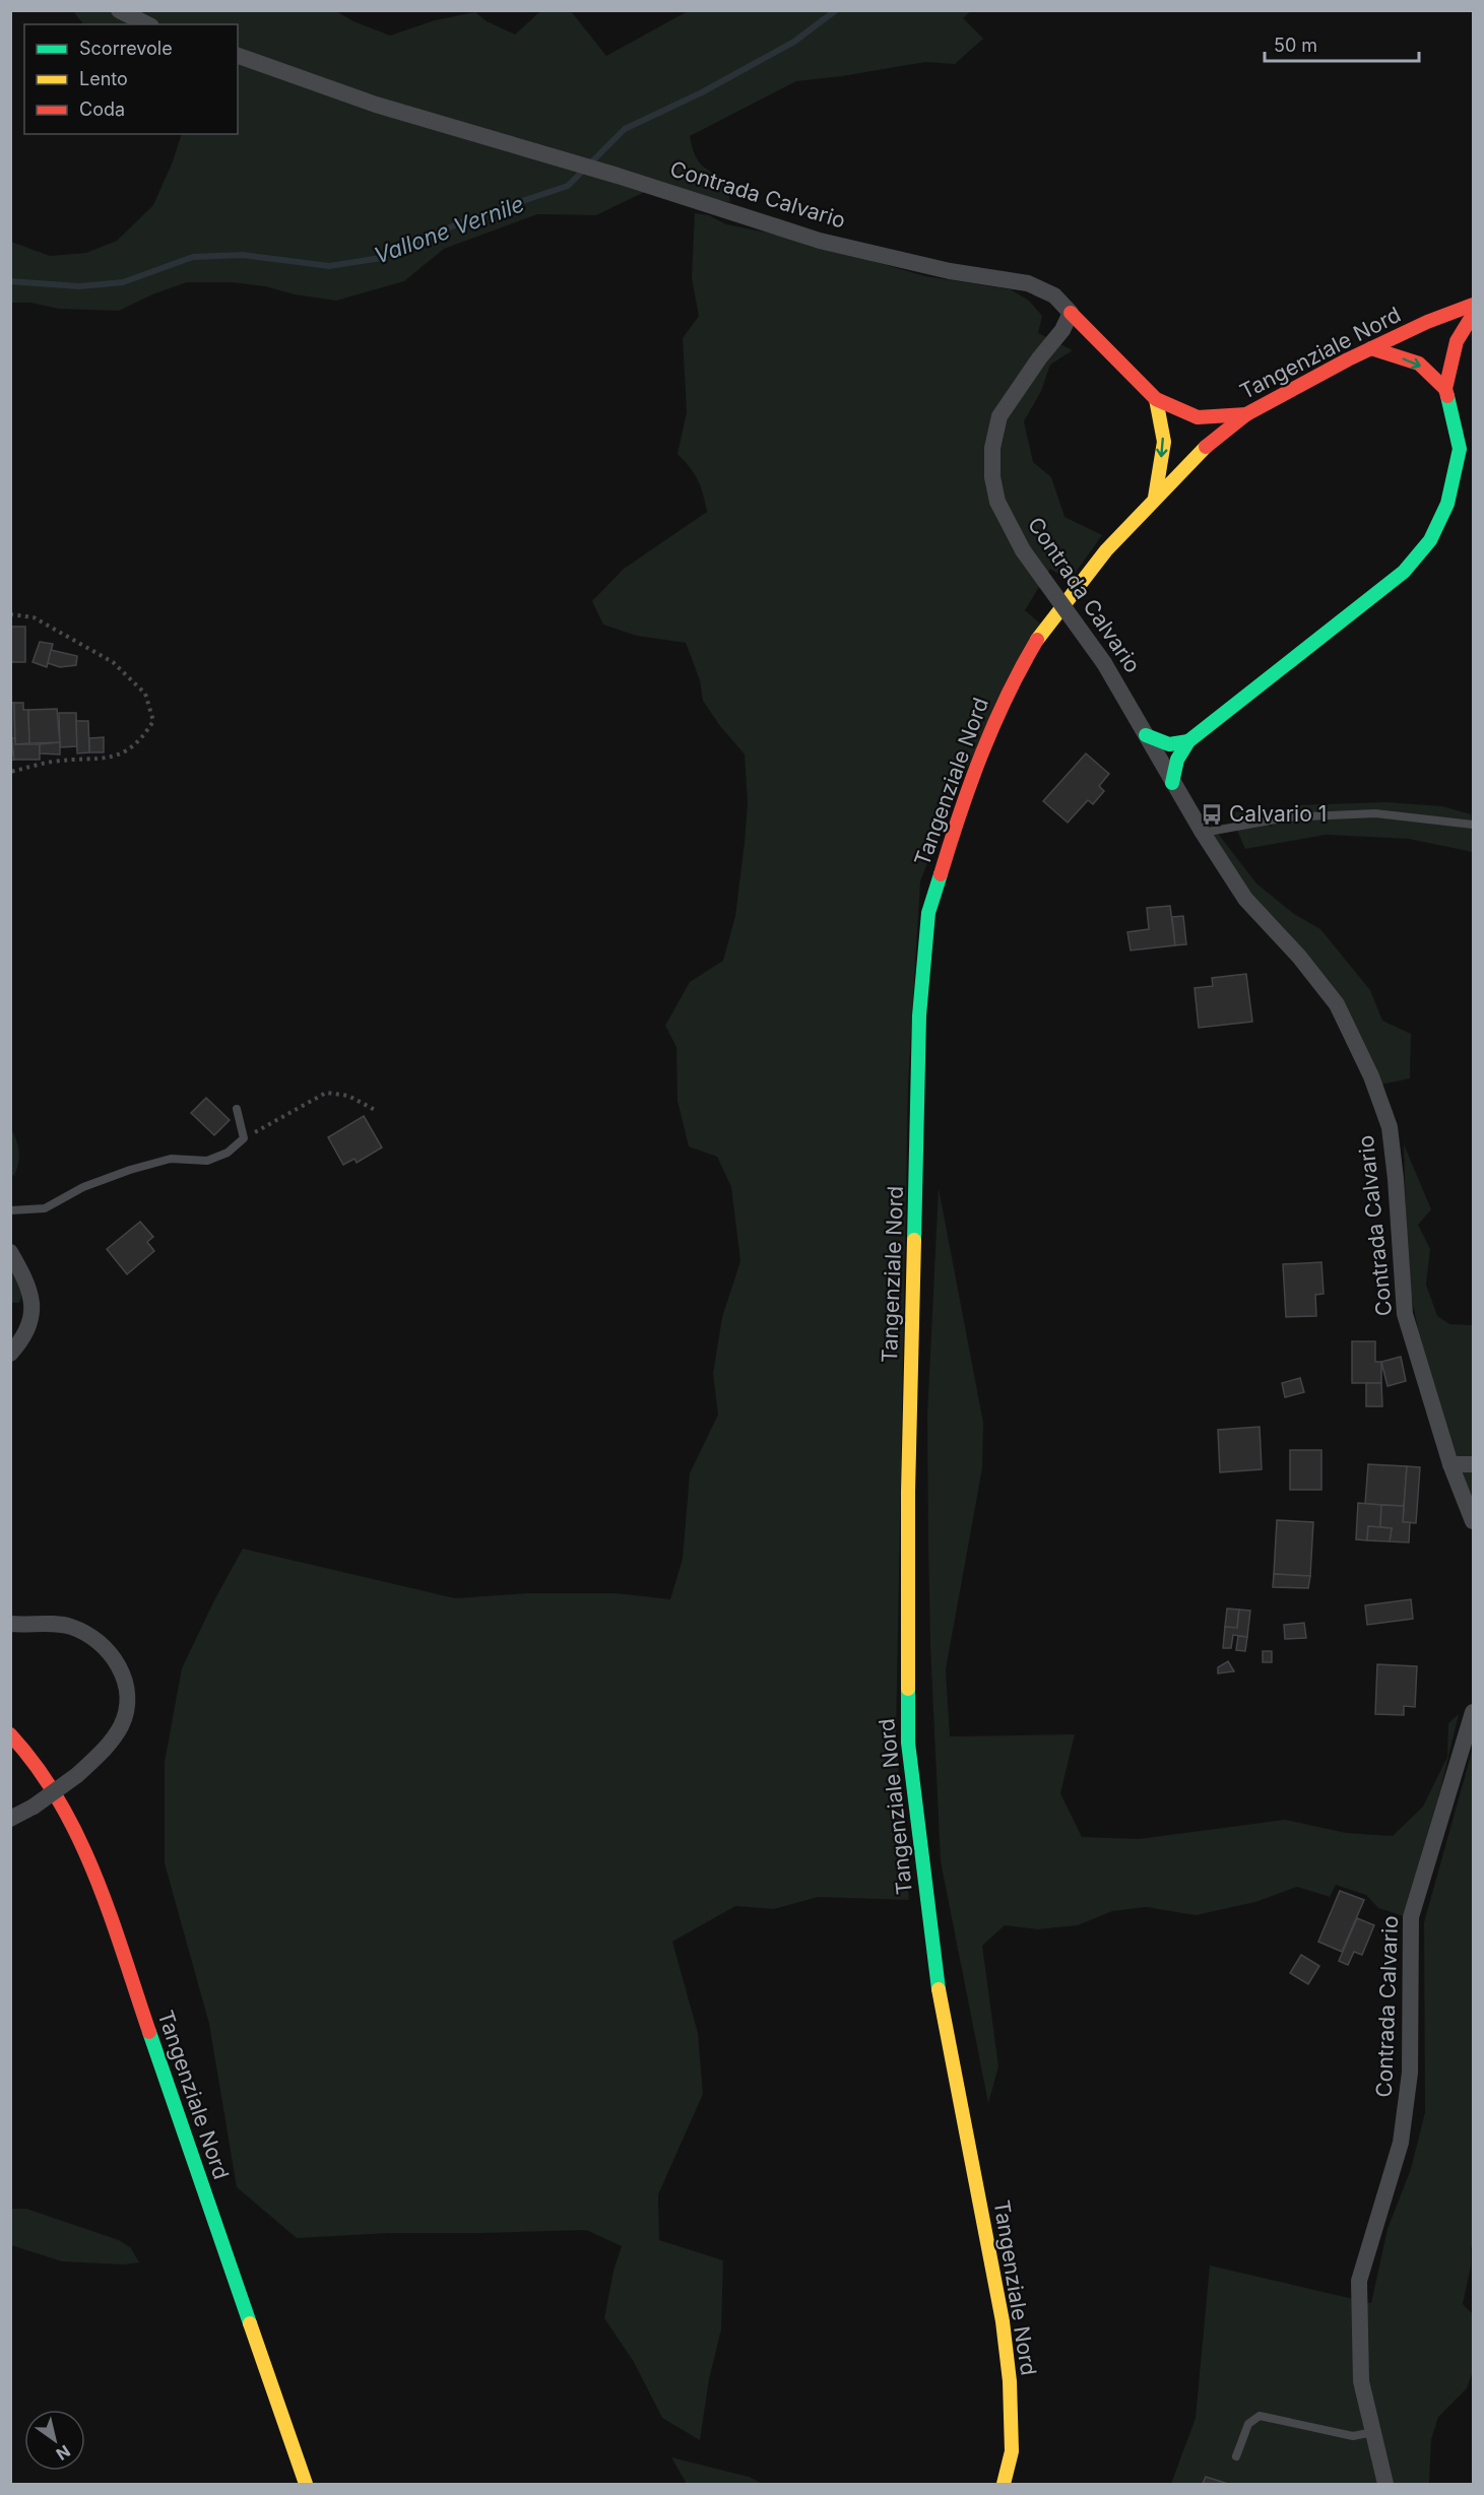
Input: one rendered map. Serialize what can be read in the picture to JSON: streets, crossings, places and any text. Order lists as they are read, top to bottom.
{
  "streets": {
    "main road": ["Tangenziale Nord"],
    "street": ["Contrada Calvario"]
  },
  "water": ["Vallone Vernile"],
  "places": {
    "bus stop": ["Calvario 1"]
  },
  "legend": ["Scorrevole", "Lento", "Coda"],
  "scale_bar": "50 m",
  "north": "bottom right"
}
